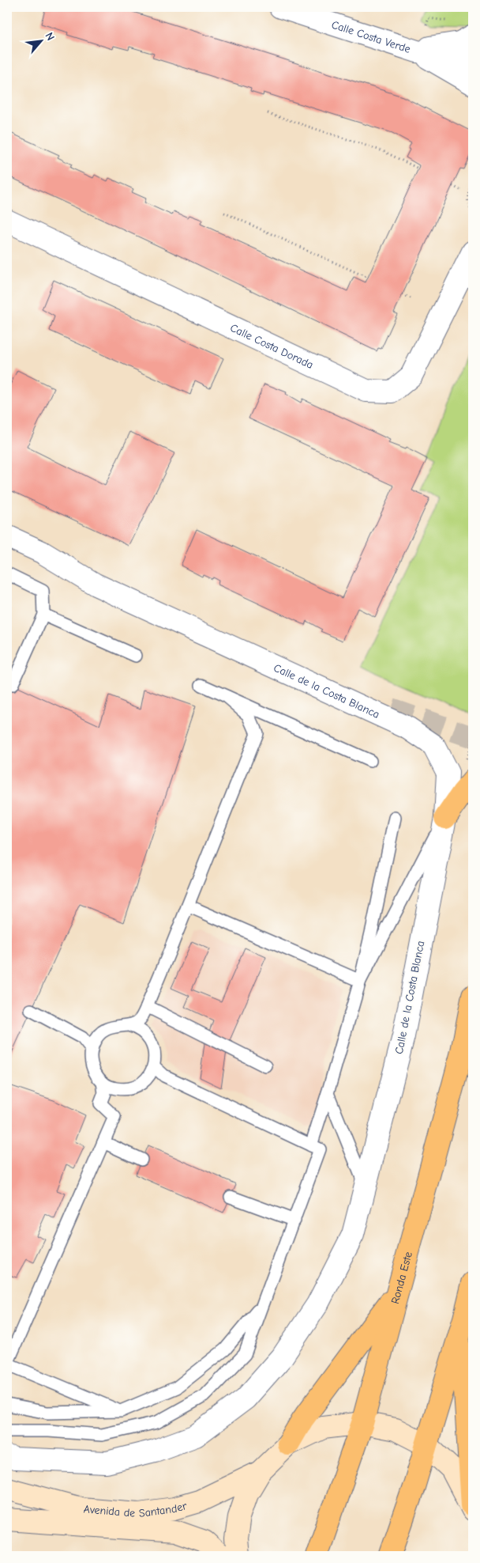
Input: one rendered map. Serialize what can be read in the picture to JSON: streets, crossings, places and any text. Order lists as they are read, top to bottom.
{
  "streets": {
    "highway": ["Ronda Este"],
    "main road": ["Avenida de Santander"],
    "street": ["Calle Costa Verde", "Calle Costa Dorada", "Calle de la Costa Blanca"]
  },
  "north": "top right"
}
